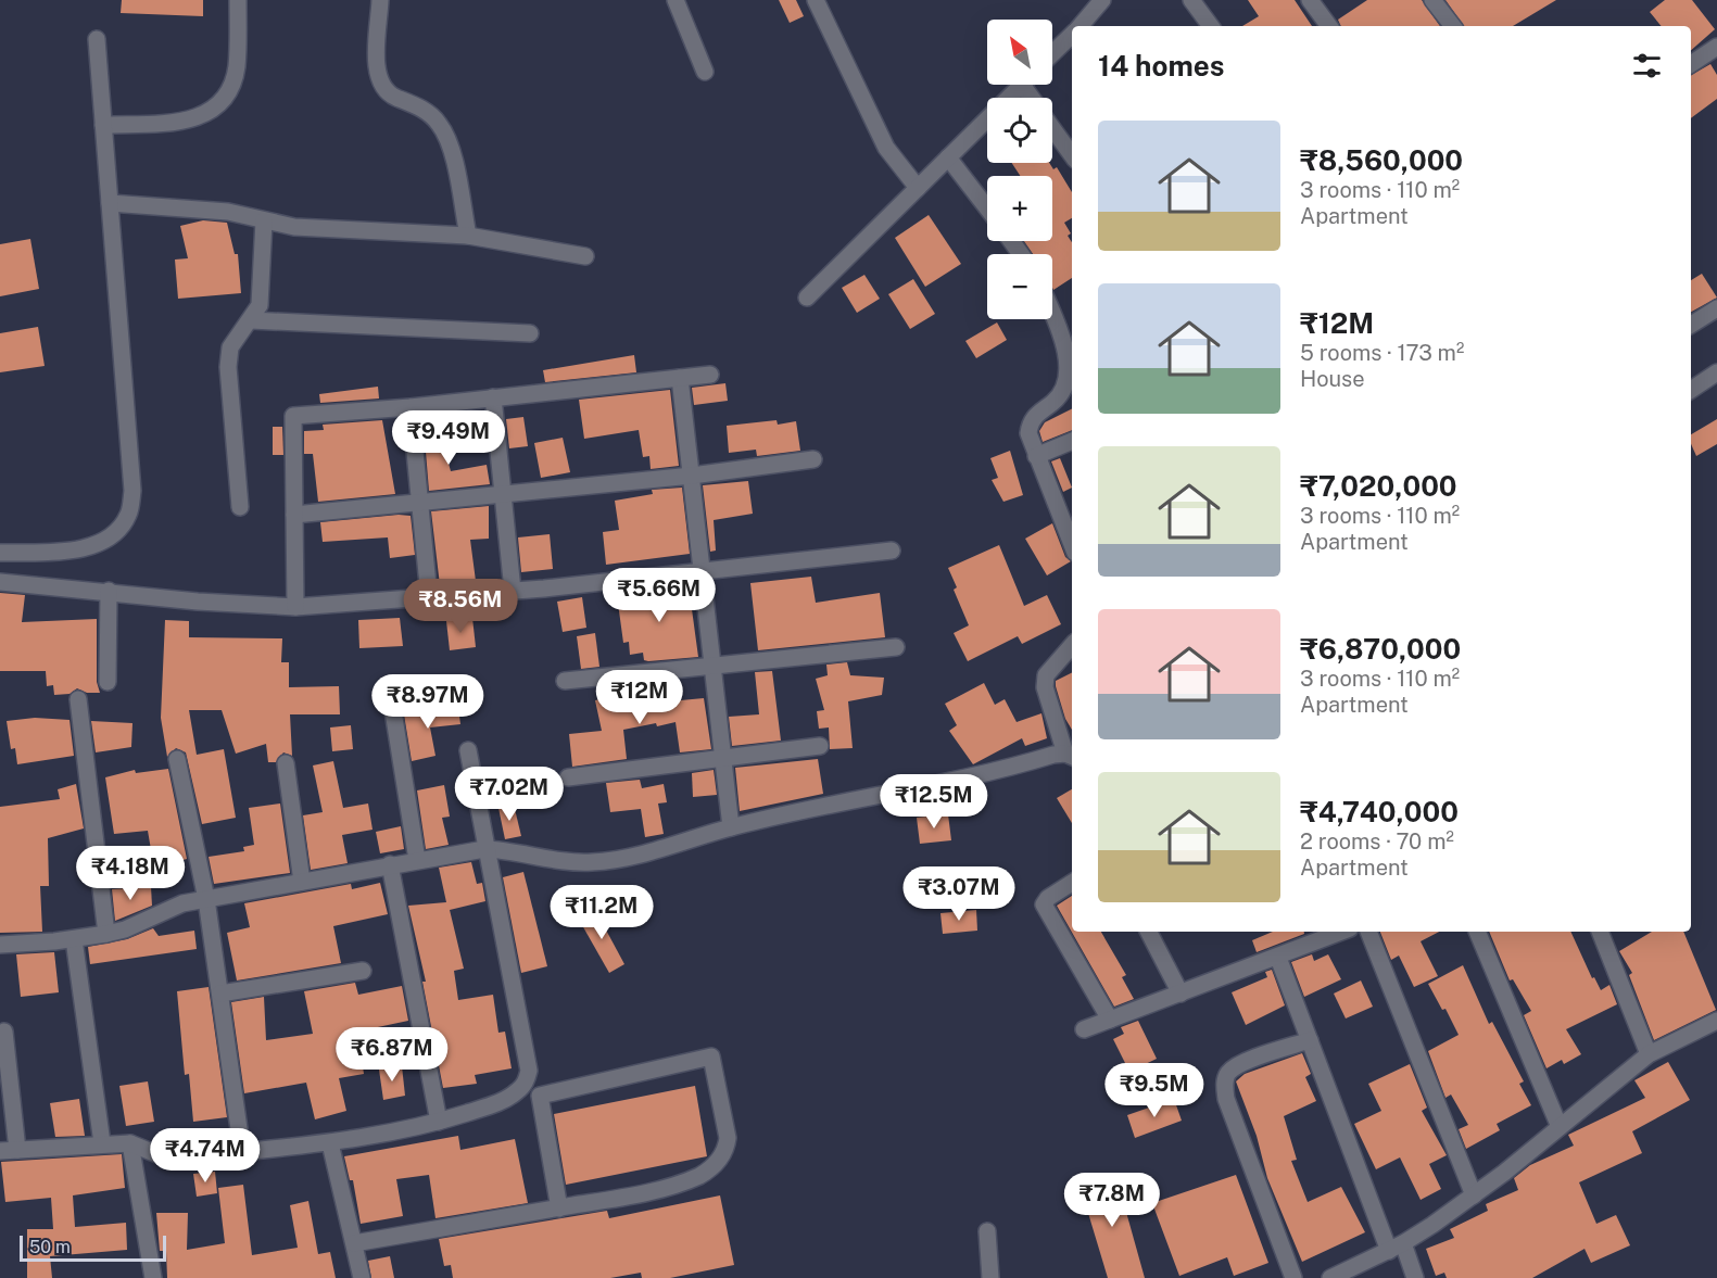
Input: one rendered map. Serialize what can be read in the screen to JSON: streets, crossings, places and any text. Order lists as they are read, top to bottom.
{
  "scale_bar": "50 m",
  "north": "top left",
  "page": {
    "map_buttons": ["+", "−"],
    "heading": "14 homes",
    "list": [
      {
        "name": "₹8,560,000",
        "note": "3 rooms · 110 m² · Apartment"
      },
      {
        "name": "₹12M",
        "note": "5 rooms · 173 m² · House"
      },
      {
        "name": "₹7,020,000",
        "note": "3 rooms · 110 m² · Apartment"
      },
      {
        "name": "₹6,870,000",
        "note": "3 rooms · 110 m² · Apartment"
      },
      {
        "name": "₹4,740,000",
        "note": "2 rooms · 70 m² · Apartment"
      }
    ],
    "price": [
      "₹9.49M",
      "₹5.66M",
      "₹8.56M",
      "₹12M",
      "₹8.97M",
      "₹7.02M",
      "₹12.5M",
      "₹4.18M",
      "₹3.07M",
      "₹11.2M",
      "₹6.87M",
      "₹9.5M",
      "₹4.74M",
      "₹7.8M"
    ],
    "scale": "50 m"
  }
}
